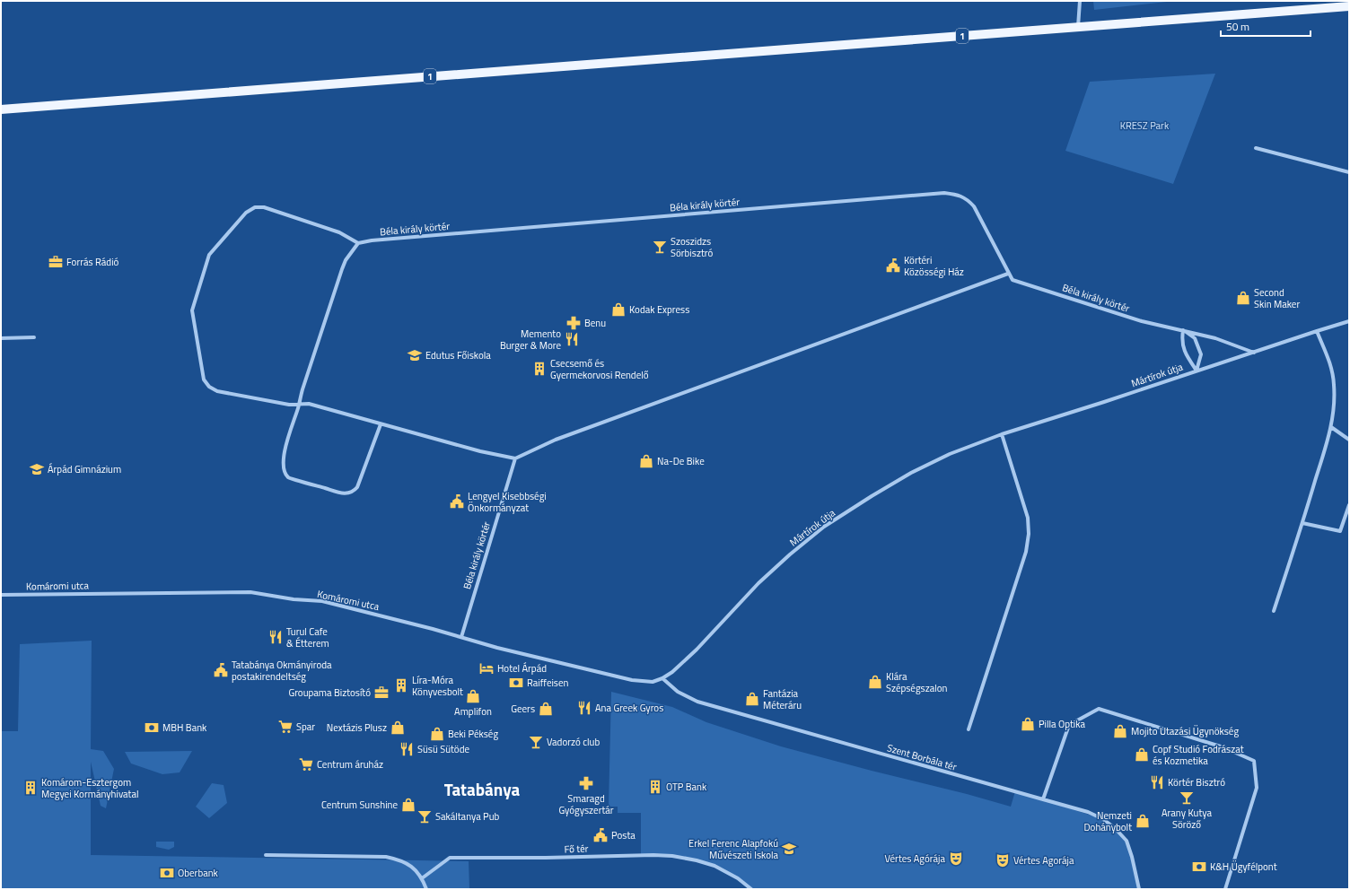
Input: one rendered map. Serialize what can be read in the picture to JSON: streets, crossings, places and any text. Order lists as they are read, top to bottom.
{
  "streets": {
    "main road": ["1"],
    "street": [
      "Béla király körtér",
      "Mártírok útja",
      "Komáromi utca",
      "Szent Borbála tér",
      "Fő tér"
    ]
  },
  "crossings": [
    ["Béla király körtér", "Mártírok útja"],
    ["Béla király körtér", "Komáromi utca"],
    ["Mártírok útja", "Komáromi utca"],
    ["Mártírok útja", "Szent Borbála tér"],
    ["Komáromi utca", "Szent Borbála tér"]
  ],
  "districts": ["Tatabánya"],
  "parks": ["KRESZ Park"],
  "places": {
    "bar": [
      "Szoszidzs Sörbisztró",
      "Vadorzó club",
      "Arany Kutya Söröző",
      "Sakáltanya Pub"
    ],
    "office": ["Forrás Rádió", "Groupama Biztosító"],
    "public building": [
      "Körtéri Közösségi Ház",
      "Lengyel Kisebbségi Önkormányzat",
      "Tatabánya Okmányiroda postakirendeltség",
      "Posta"
    ],
    "shop": [
      "Second Skin Maker",
      "Kodak Express",
      "Na-De Bike",
      "Klára Szépségszalon",
      "Amplifon",
      "Fantázia Méteráru",
      "Geers",
      "Pilla Optika",
      "Nextázis Plusz",
      "Mojito Utazási Ügynökség",
      "Beki Pékség",
      "Copf Studió Fodrászat és Kozmetika",
      "Centrum Sunshine",
      "Nemzeti Dohánybolt"
    ],
    "pharmacy": ["Benu", "Smaragd Gyógyszertár"],
    "restaurant": [
      "Memento Burger & More",
      "Turul Cafe & Étterem",
      "Ana Greek Gyros",
      "Süsü Sütöde",
      "Körtér Bisztró"
    ],
    "school or university": ["Edutus Főiskola", "Árpád Gimnázium", "Erkel Ferenc Alapfokú Művészeti Iskola"],
    "building": [
      "Csecsemő és Gyermekorvosi Rendelő",
      "Líra-Móra Könyvesbolt",
      "OTP Bank",
      "Komárom-Esztergom Megyei Kormányhivatal"
    ],
    "hotel": ["Hotel Árpád"],
    "bank": [
      "Raiffeisen",
      "MBH Bank",
      "K&H Ügyfélpont",
      "Oberbank"
    ],
    "supermarket": ["Spar", "Centrum áruház"],
    "theatre": ["Vértes Agórája", "Vértes Agorája"]
  },
  "scale_bar": "50 m"
}
